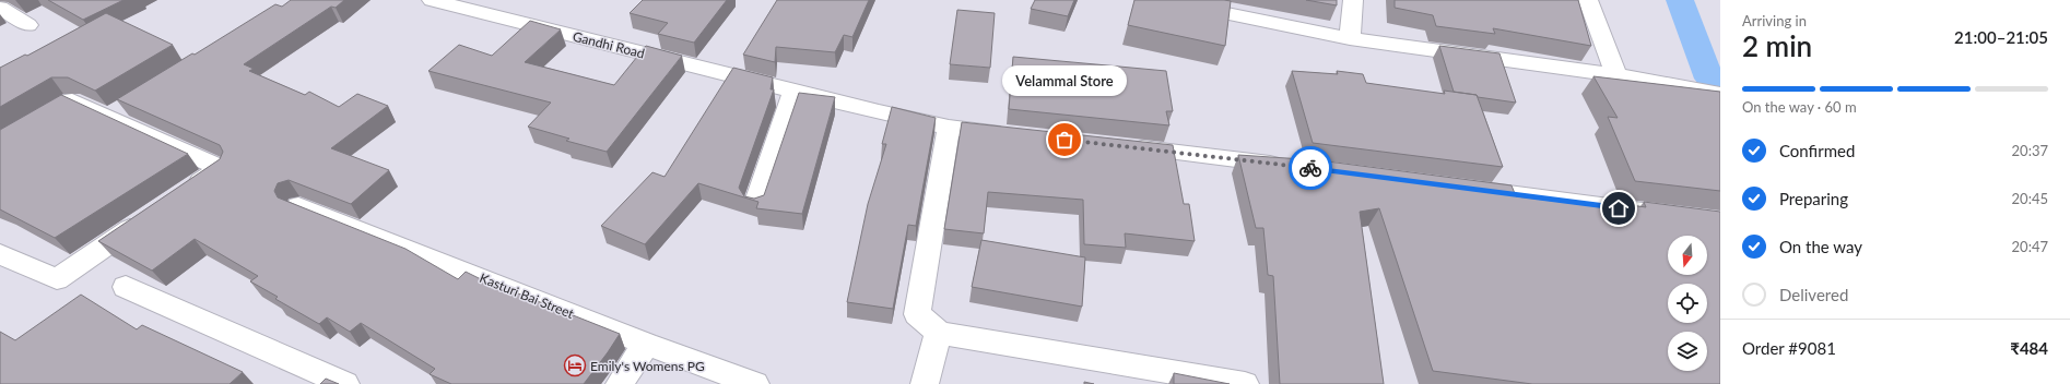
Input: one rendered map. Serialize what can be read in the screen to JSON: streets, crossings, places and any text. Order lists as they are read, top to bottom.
{
  "streets": {
    "street": ["Gandhi Road", "Kasturi Bai Street"]
  },
  "places": {
    "other": ["Velammal Store"],
    "hotel": ["Emily's Womens PG"]
  },
  "north": "bottom",
  "page": {
    "heading": ["2 min", "Arriving in", "21:00–21:05"],
    "panel": ["Order #9081", "₹484"],
    "bubble": "Velammal Store",
    "bar": "On the way · 60 m",
    "list": [
      ["Confirmed", "20:37"],
      ["Preparing", "20:45"],
      ["On the way", "20:47"],
      "Delivered"
    ]
  }
}
